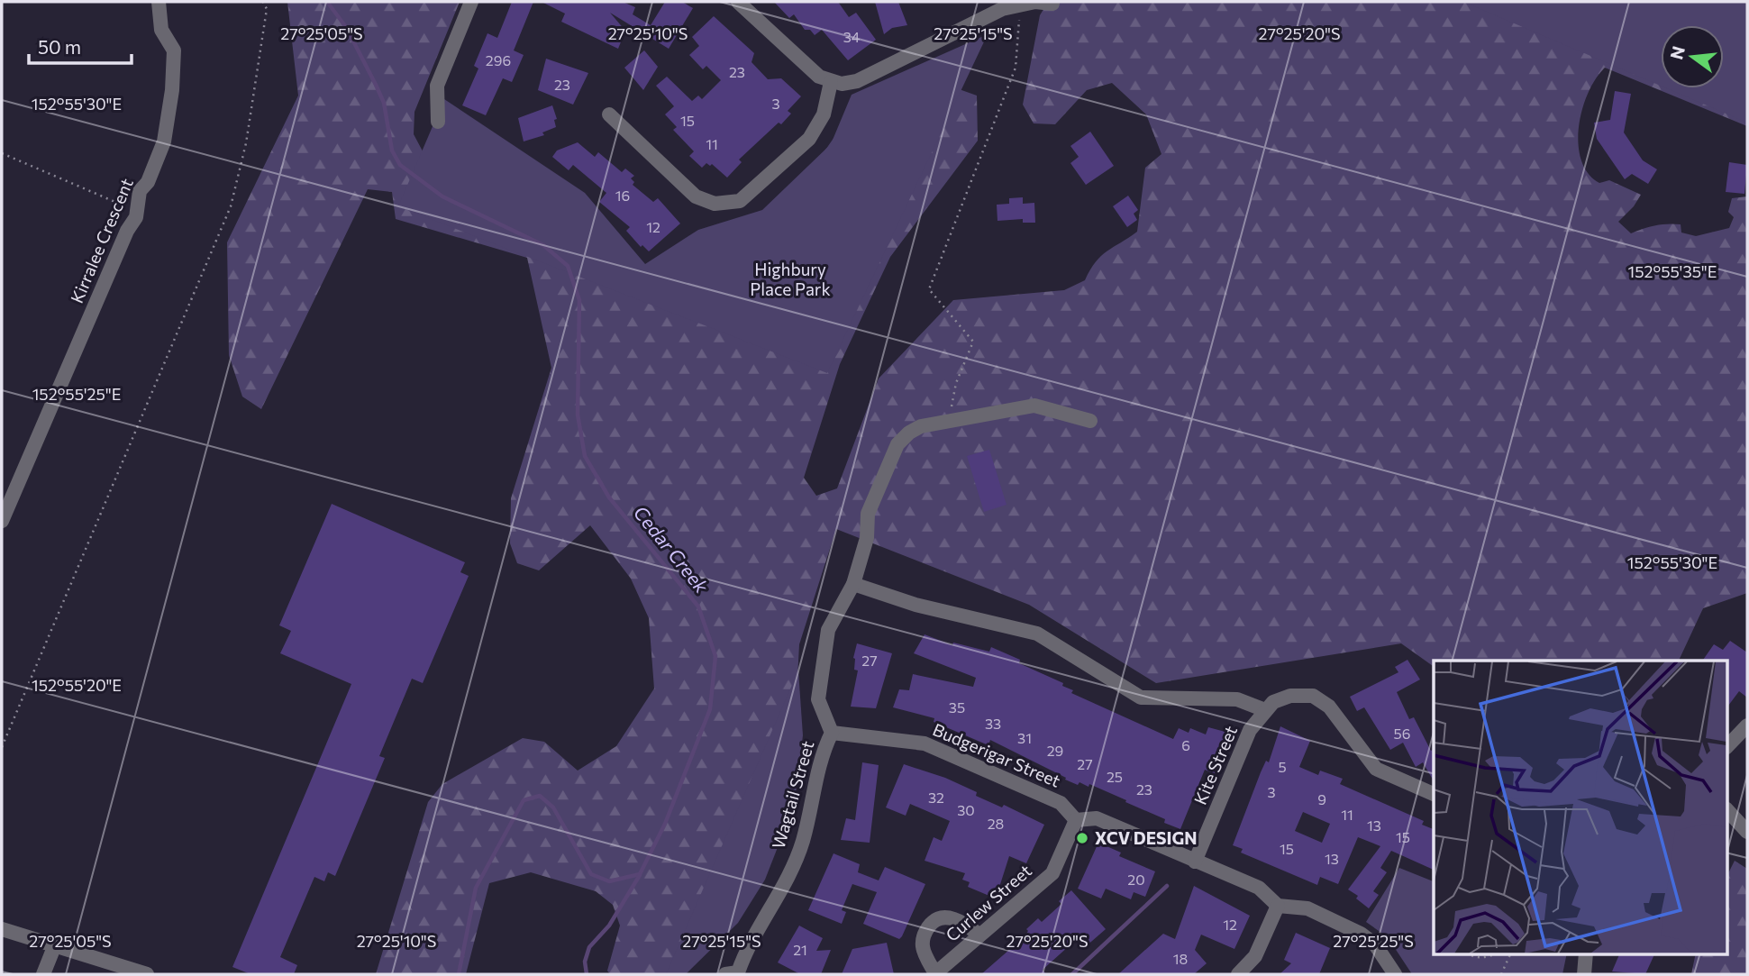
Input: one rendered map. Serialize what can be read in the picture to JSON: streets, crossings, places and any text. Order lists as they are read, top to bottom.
{
  "streets": {
    "street": [
      "Kirralee Crescent",
      "Budgerigar Street",
      "Kite Street",
      "Wagtail Street",
      "Curlew Street"
    ]
  },
  "crossings": [
    ["Budgerigar Street", "Wagtail Street"],
    ["Budgerigar Street", "Curlew Street"]
  ],
  "water": ["Cedar Creek"],
  "parks": ["Highbury Place Park"],
  "places": ["XCV DESIGN"],
  "house_numbers": [
    "34",
    "296",
    "23",
    "23",
    "3",
    "15",
    "11",
    "16",
    "12",
    "27",
    "35",
    "33",
    "56",
    "31",
    "6",
    "29",
    "27",
    "5",
    "25",
    "23",
    "3",
    "32",
    "9",
    "30",
    "11",
    "28",
    "13",
    "15",
    "15",
    "13",
    "20",
    "12",
    "21",
    "18"
  ],
  "scale_bar": "50 m",
  "north": "left",
  "coordinates": [
    "27°25'05\"S",
    "27°25'10\"S",
    "27°25'15\"S",
    "27°25'20\"S",
    "152°55'30\"E",
    "152°55'35\"E",
    "152°55'25\"E",
    "152°55'20\"E",
    "27°25'25\"S"
  ]
}
